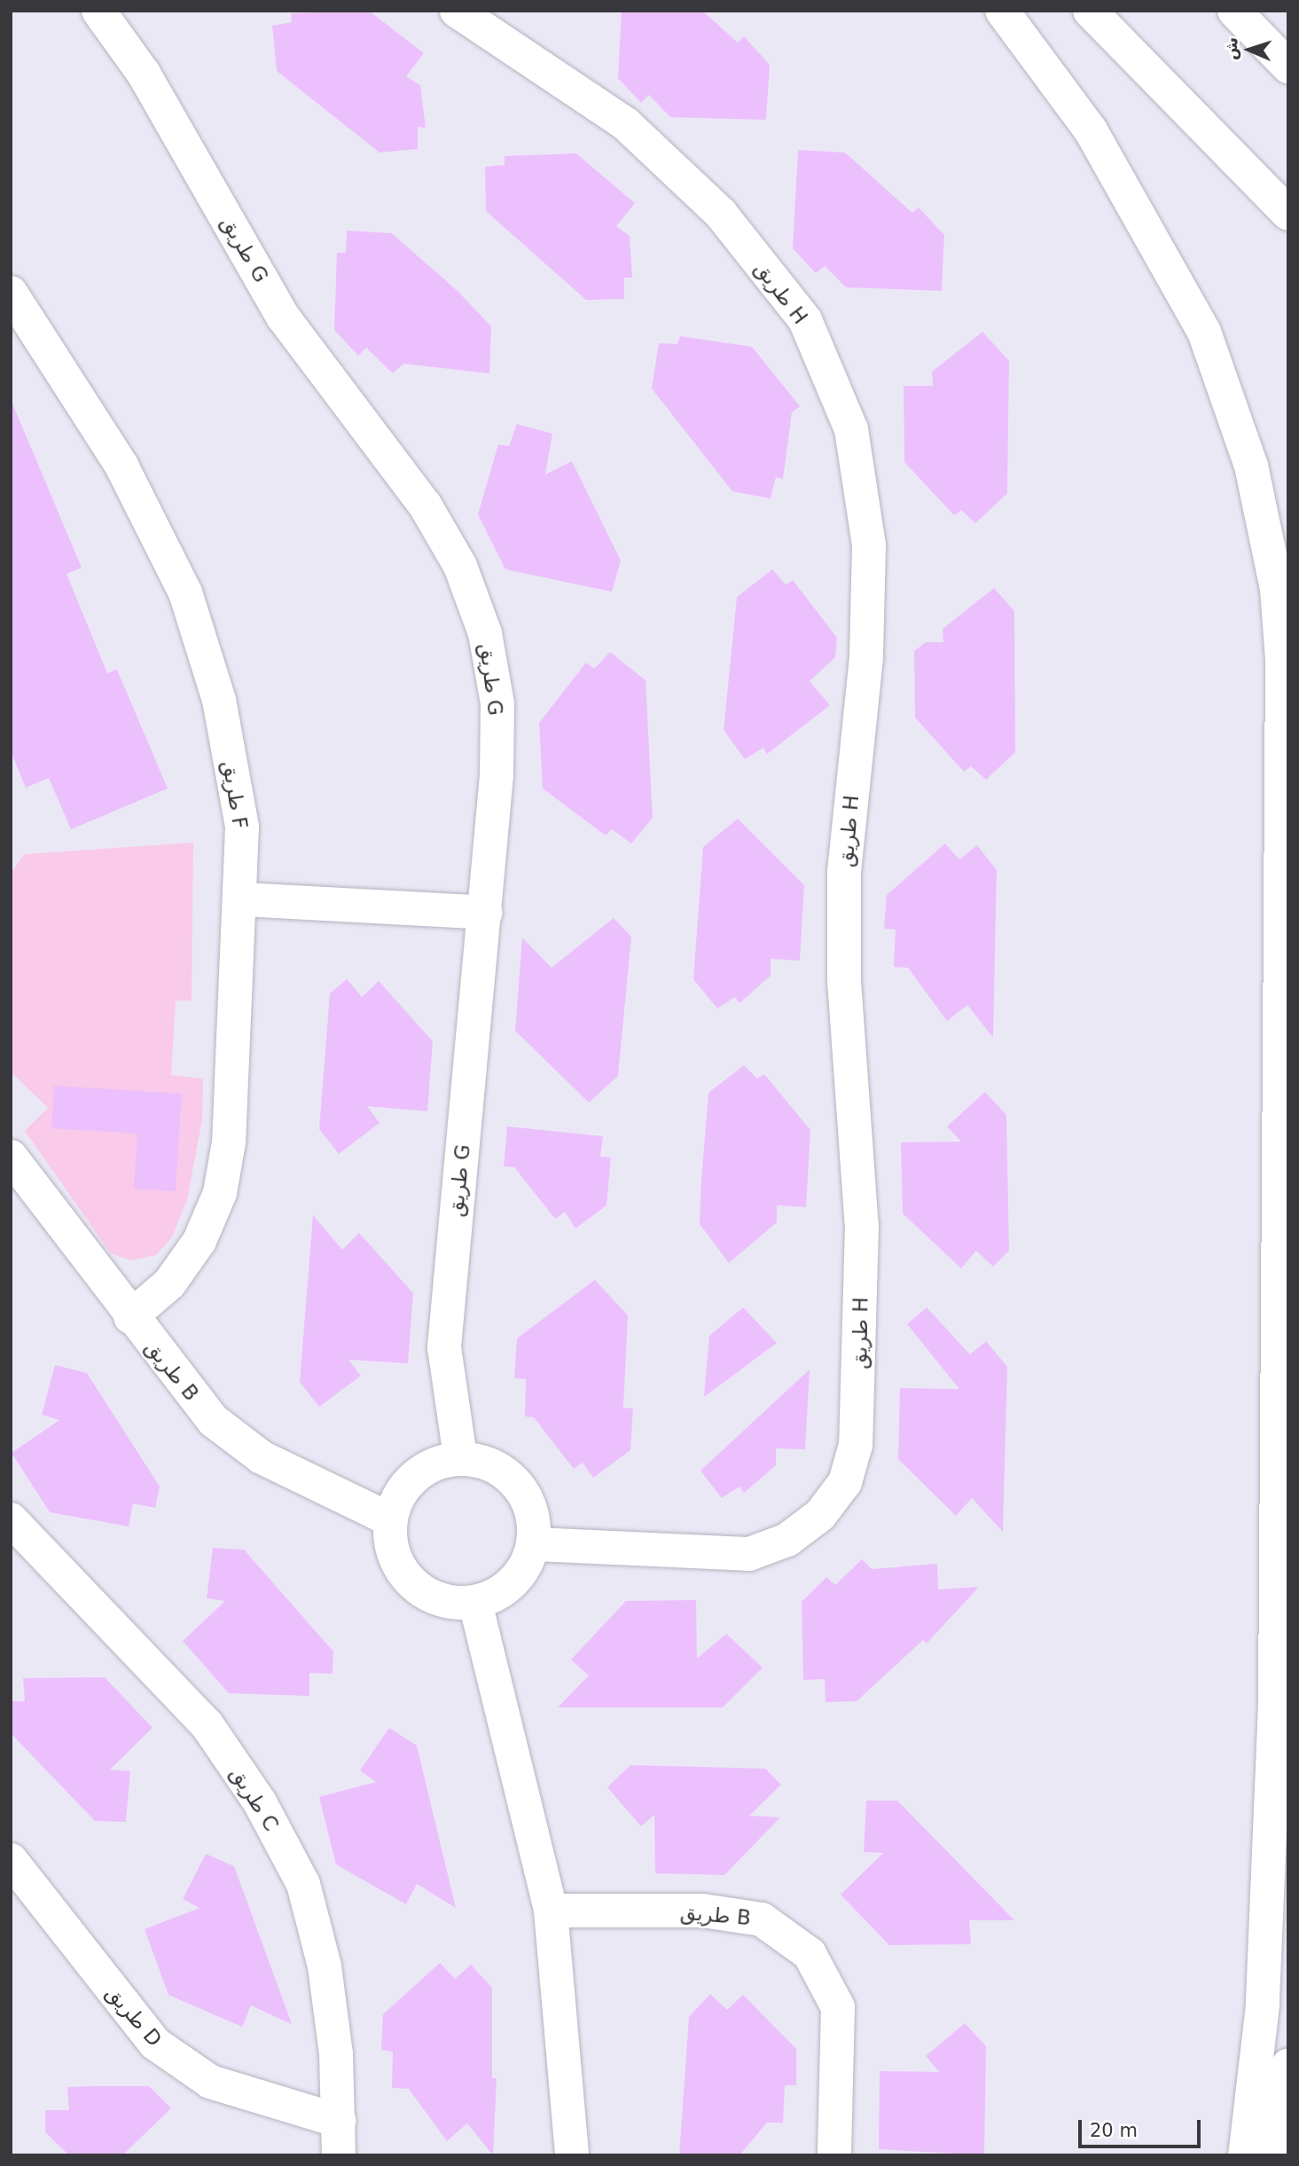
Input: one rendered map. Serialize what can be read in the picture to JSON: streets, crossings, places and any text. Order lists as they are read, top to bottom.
{
  "streets": {
    "main road": [
      "طريق G",
      "طريق H",
      "طريق F",
      "طريق B",
      "طريق C",
      "طريق D"
    ]
  },
  "crossings": [
    ["طريق G", "طريق H"],
    ["طريق G", "طريق B"],
    ["طريق H", "طريق B"],
    ["طريق F", "طريق B"],
    ["طريق C", "طريق D"]
  ],
  "scale_bar": "20 m",
  "north": "left"
}
